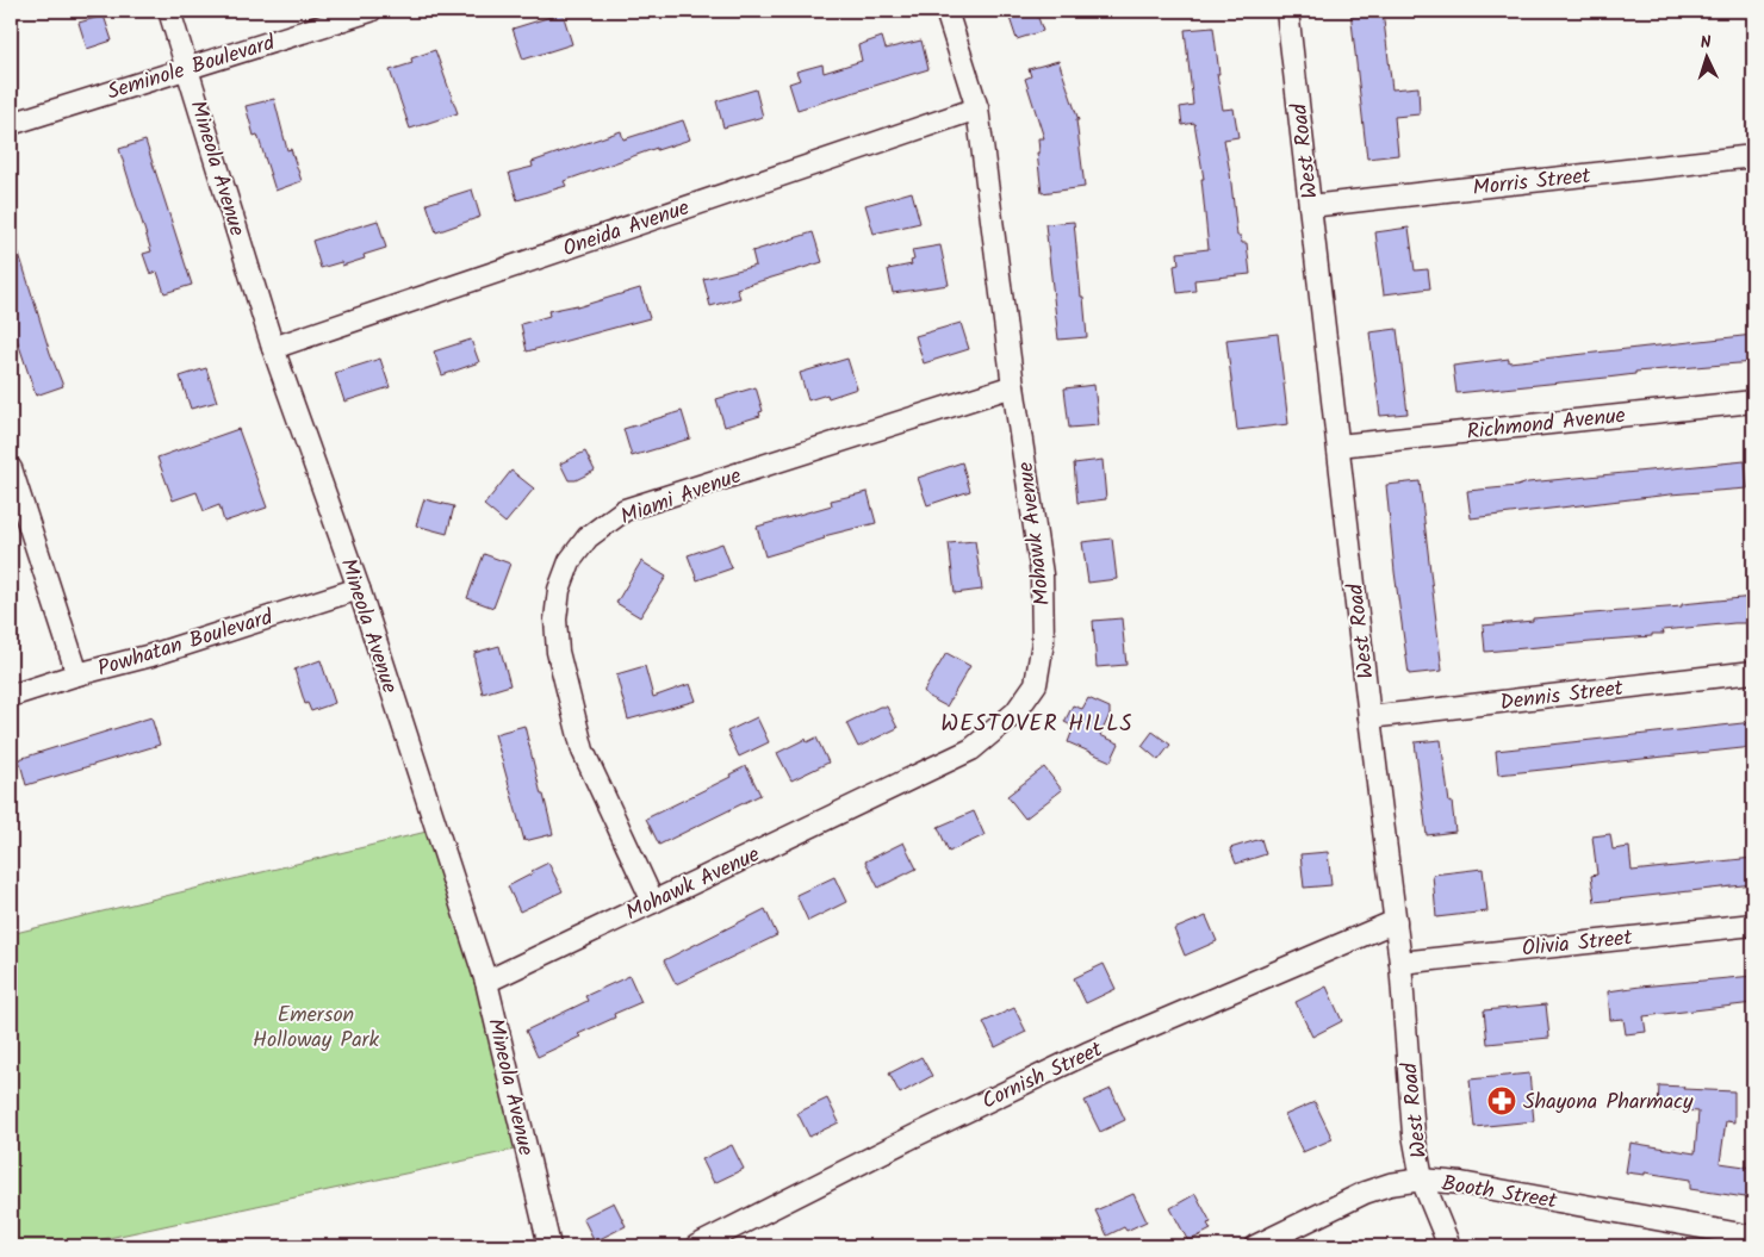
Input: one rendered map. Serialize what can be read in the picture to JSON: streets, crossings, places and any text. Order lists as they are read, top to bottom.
{
  "streets": {
    "street": [
      "Seminole Boulevard",
      "West Road",
      "Mineola Avenue",
      "Morris Street",
      "Oneida Avenue",
      "Richmond Avenue",
      "Miami Avenue",
      "Mohawk Avenue",
      "Powhatan Boulevard",
      "Dennis Street",
      "Olivia Street",
      "Cornish Street",
      "Booth Street"
    ]
  },
  "crossings": [
    ["Seminole Boulevard", "Mineola Avenue"],
    ["West Road", "Morris Street"],
    ["West Road", "Richmond Avenue"],
    ["West Road", "Dennis Street"],
    ["West Road", "Olivia Street"],
    ["West Road", "Cornish Street"],
    ["West Road", "Booth Street"],
    ["Mineola Avenue", "Oneida Avenue"],
    ["Mineola Avenue", "Mohawk Avenue"],
    ["Mineola Avenue", "Powhatan Boulevard"],
    ["Oneida Avenue", "Mohawk Avenue"],
    ["Miami Avenue", "Mohawk Avenue"]
  ],
  "districts": ["WESTOVER HILLS"],
  "parks": ["Emerson Holloway Park"],
  "places": {
    "pharmacy": ["Shayona Pharmacy"]
  },
  "north": "top"
}
